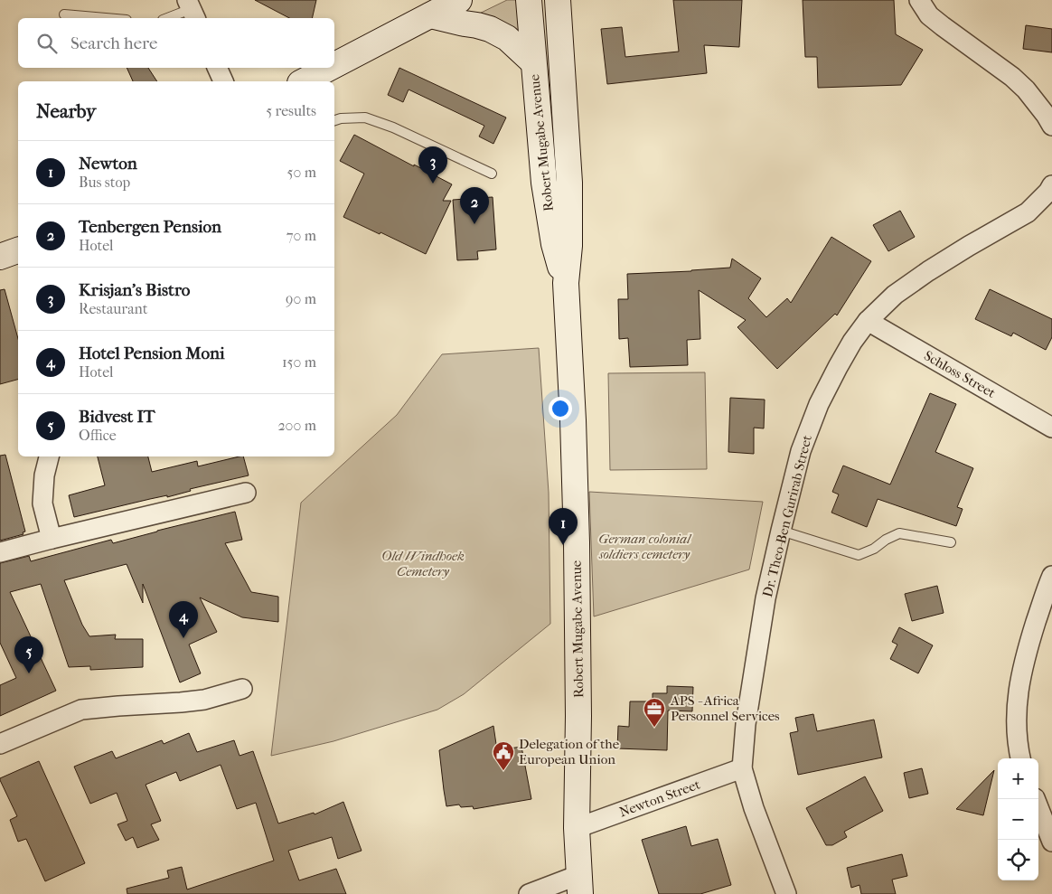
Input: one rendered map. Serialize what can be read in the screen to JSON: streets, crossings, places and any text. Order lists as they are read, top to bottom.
{
  "streets": {
    "main road": ["Robert Mugabe Avenue"],
    "street": ["Schloss Street", "Dr. Theo-Ben Gurirab Street", "Newton Street"]
  },
  "crossings": [
    ["Robert Mugabe Avenue", "Newton Street"],
    ["Schloss Street", "Dr. Theo-Ben Gurirab Street"],
    ["Dr. Theo-Ben Gurirab Street", "Newton Street"]
  ],
  "parks": ["German colonial soldiers cemetery", "Old Windhoek Cemetery"],
  "places": {
    "office": ["APS - Africa Personnel Services"],
    "public building": ["Delegation of the European Union"]
  },
  "page": {
    "search": "Search here",
    "heading": ["Nearby", "5 results"],
    "list": [
      {
        "mark": "1",
        "name": "Newton",
        "note": "Bus stop",
        "value": "50 m"
      },
      {
        "mark": "2",
        "name": "Tenbergen Pension",
        "note": "Hotel",
        "value": "70 m"
      },
      {
        "mark": "3",
        "name": "Krisjan's Bistro",
        "note": "Restaurant",
        "value": "90 m"
      },
      {
        "mark": "4",
        "name": "Hotel Pension Moni",
        "note": "Hotel",
        "value": "150 m"
      },
      {
        "mark": "5",
        "name": "Bidvest IT",
        "note": "Office",
        "value": "200 m"
      }
    ],
    "pins": [
      "3",
      "2",
      "1",
      "4",
      "5"
    ],
    "map_buttons": ["+", "−"]
  }
}
